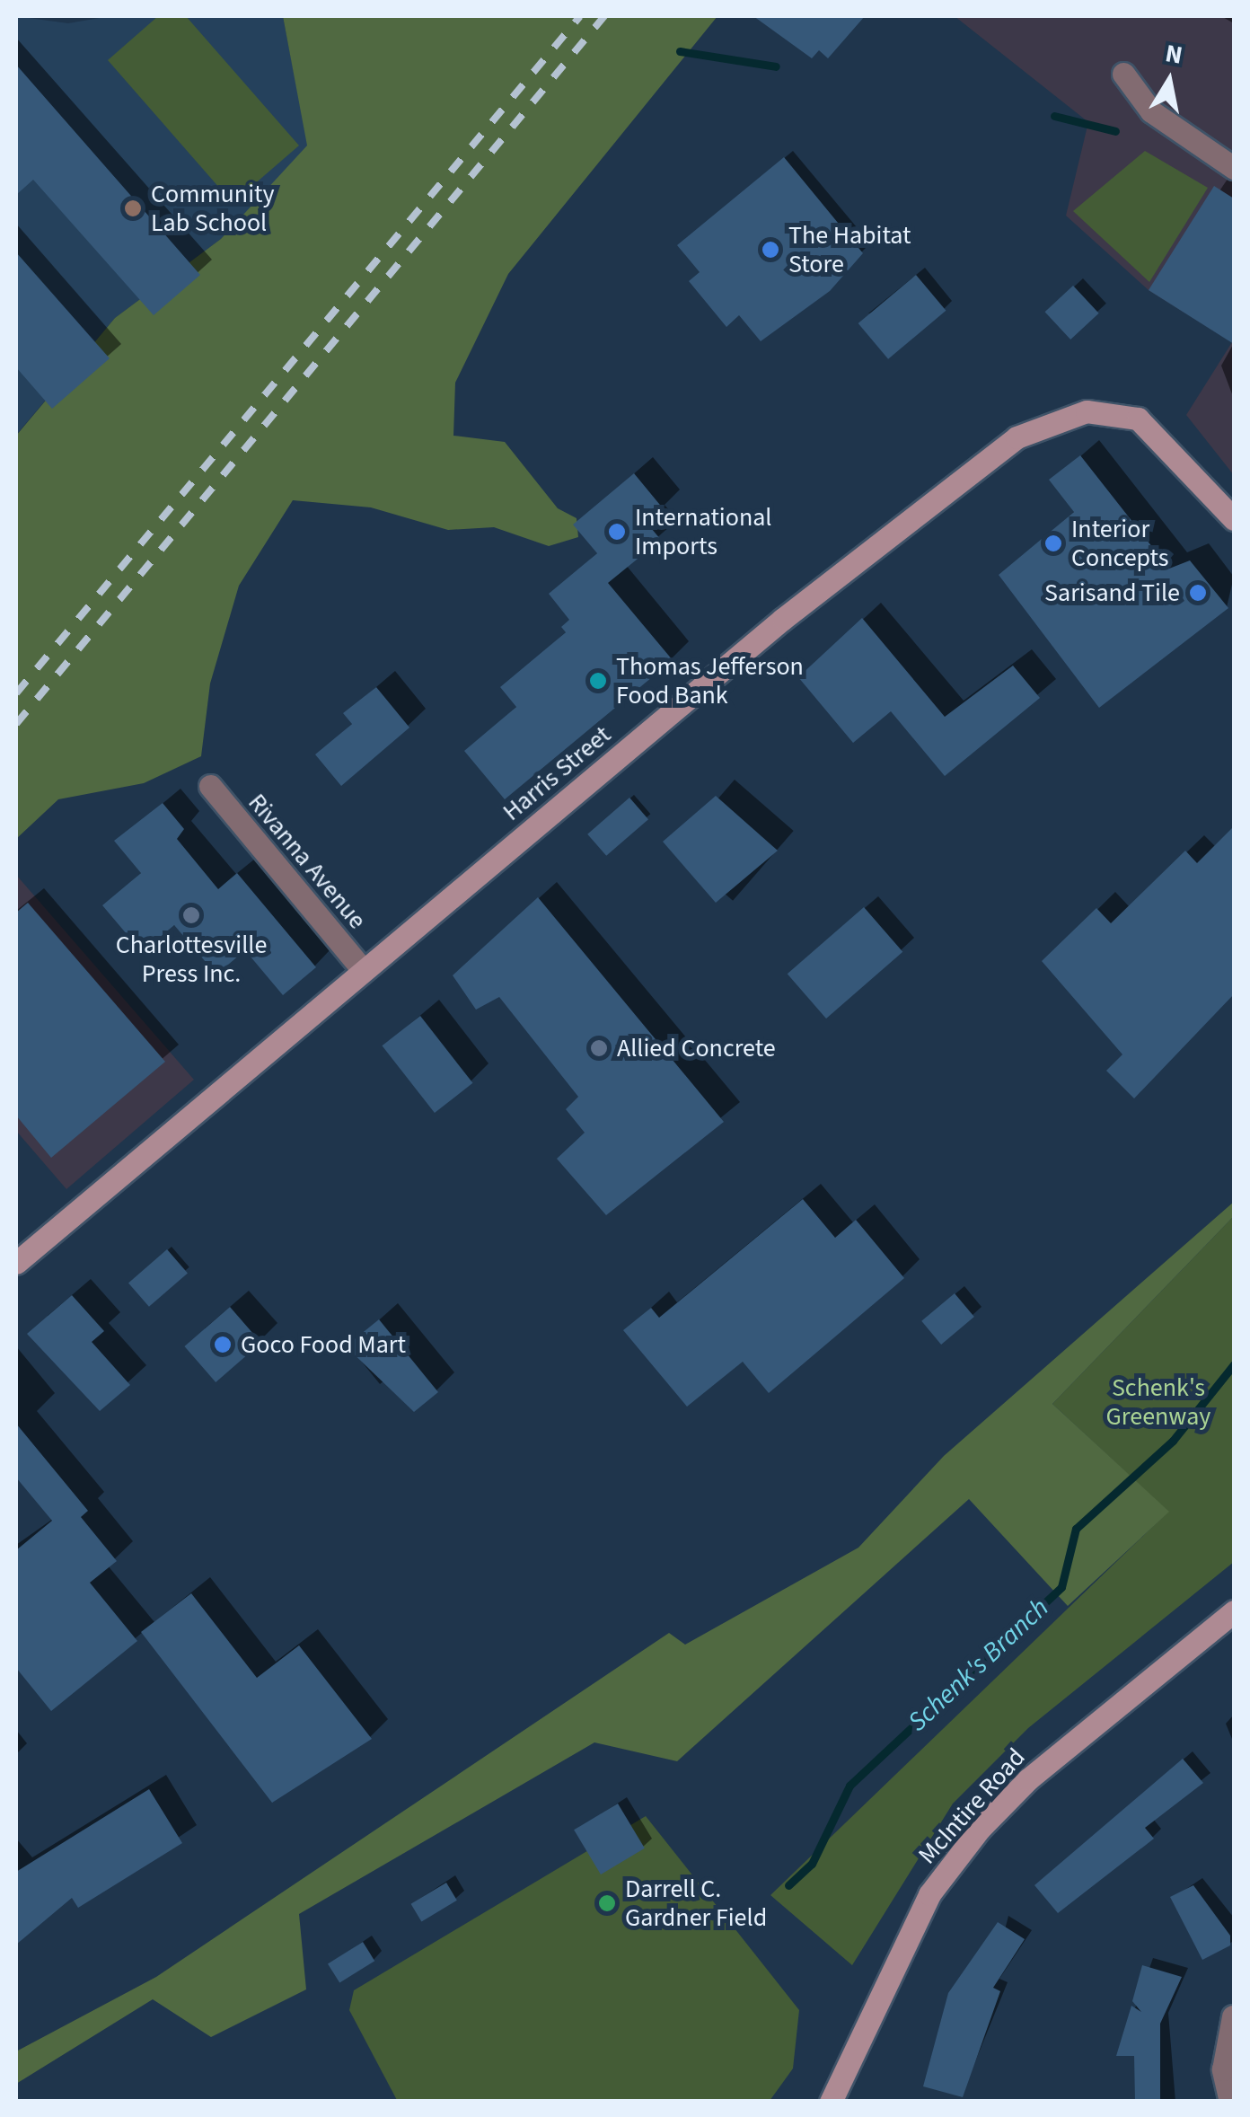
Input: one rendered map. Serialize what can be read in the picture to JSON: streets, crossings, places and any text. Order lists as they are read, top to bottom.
{
  "streets": {
    "street": ["Harris Street", "Rivanna Avenue", "McIntire Road"]
  },
  "crossings": [
    ["Harris Street", "Rivanna Avenue"]
  ],
  "water": ["Schenk's Branch"],
  "parks": ["Schenk's Greenway"],
  "places": [
    "Community Lab School",
    "The Habitat Store",
    "International Imports",
    "Interior Concepts",
    "Sarisand Tile",
    "Thomas Jefferson Food Bank",
    "Charlottesville Press Inc.",
    "Allied Concrete",
    "Goco Food Mart",
    "Darrell C. Gardner Field"
  ],
  "north": "top"
}
